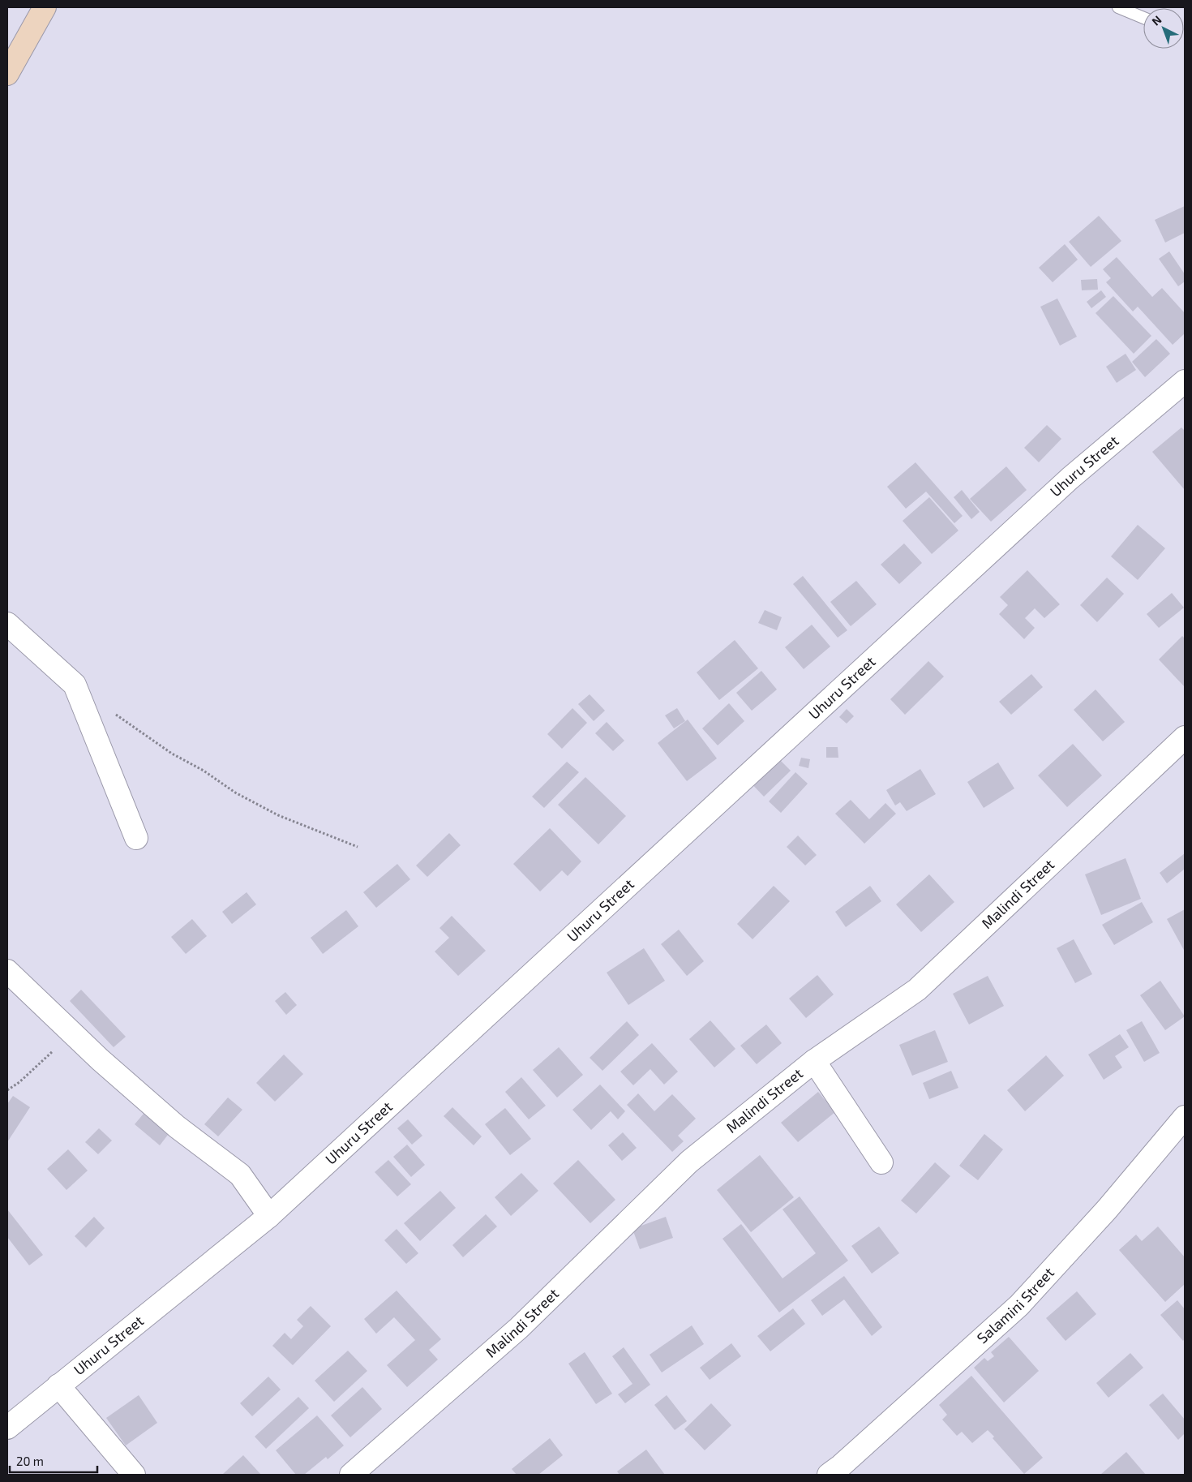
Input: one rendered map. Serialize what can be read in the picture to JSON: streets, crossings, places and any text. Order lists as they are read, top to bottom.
{
  "streets": {
    "street": ["Uhuru Street", "Malindi Street", "Salamini Street"]
  },
  "scale_bar": "20 m",
  "north": "top left"
}
